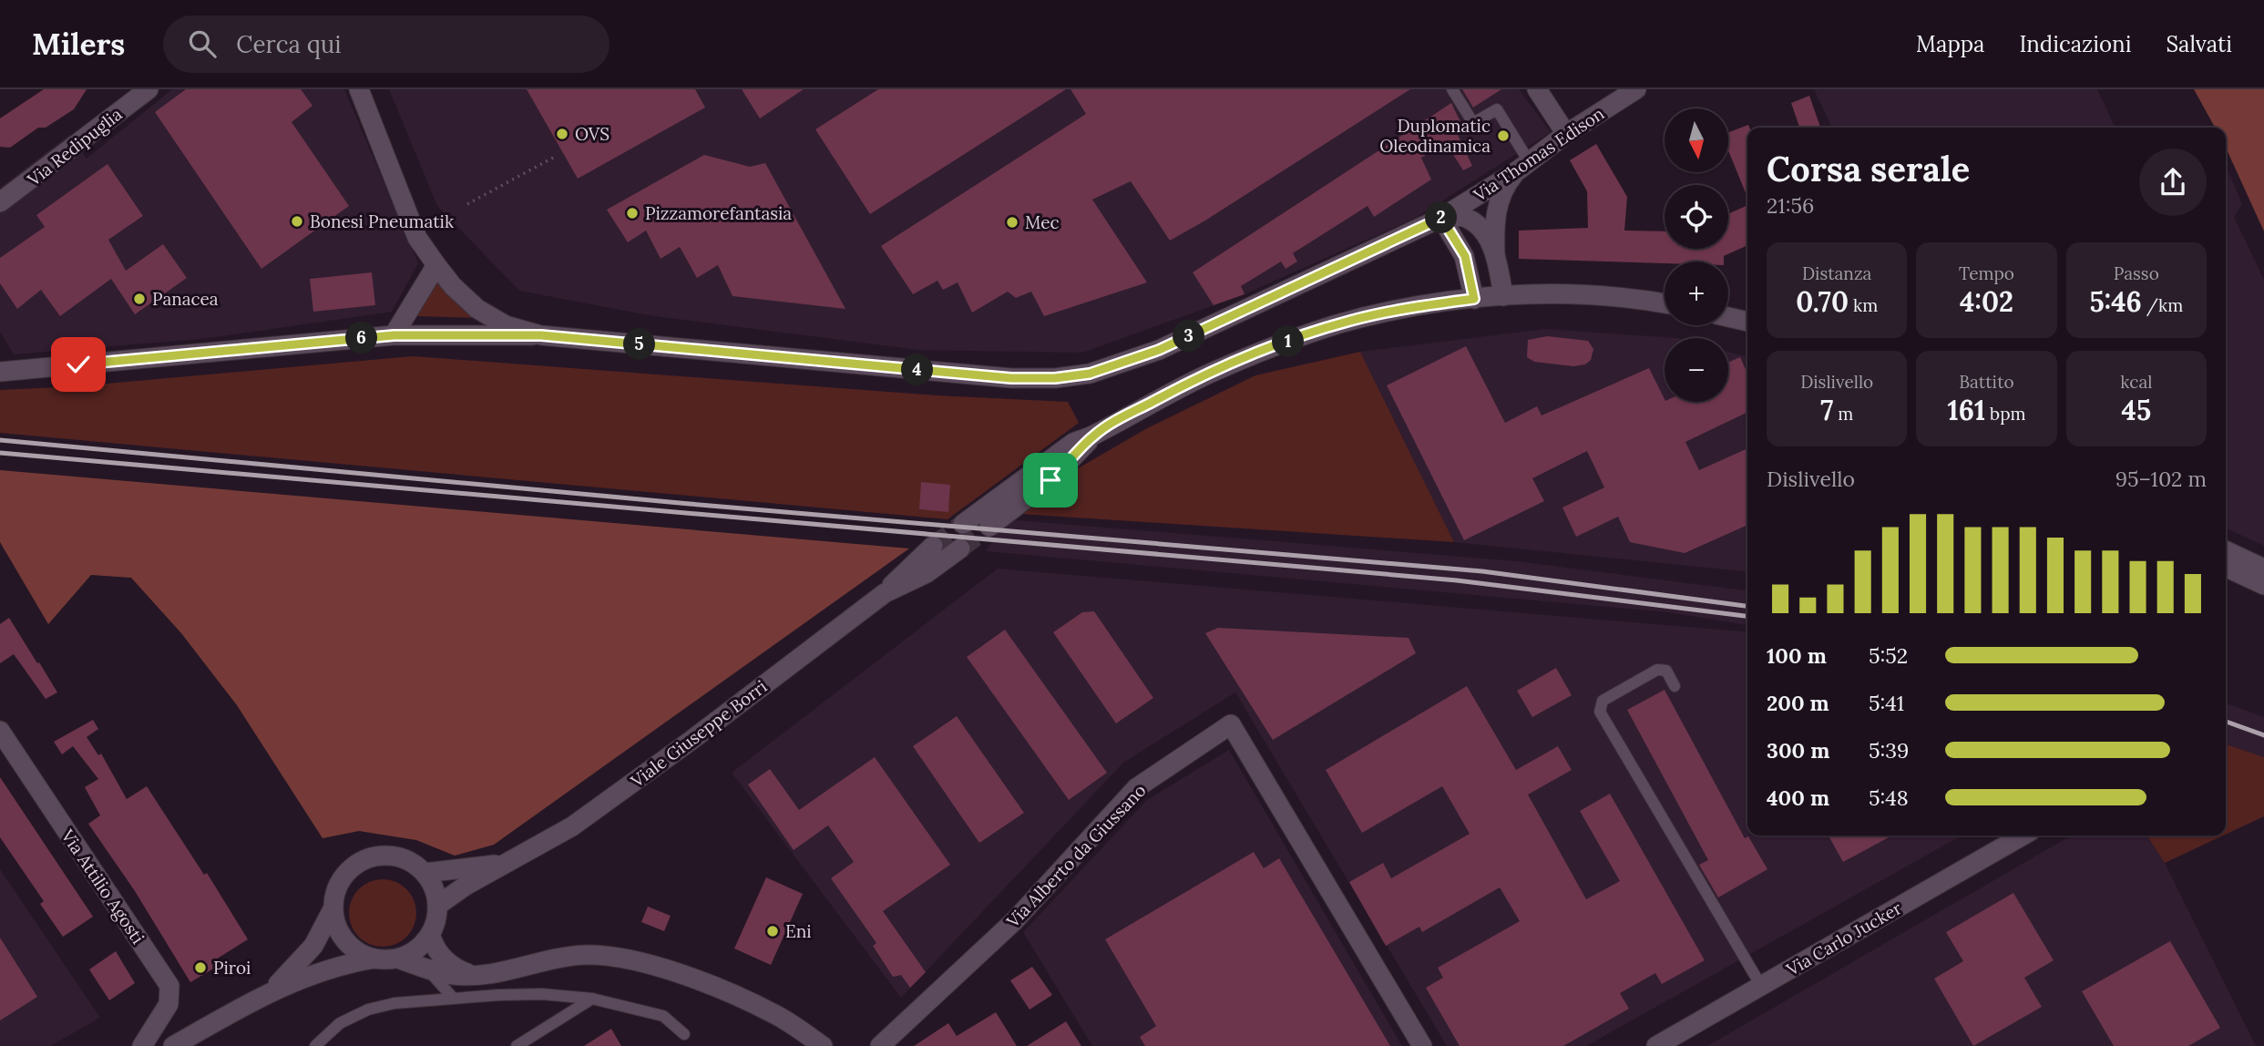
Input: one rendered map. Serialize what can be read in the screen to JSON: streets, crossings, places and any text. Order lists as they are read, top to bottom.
{
  "streets": {
    "street": [
      "Via Redipuglia",
      "Via Thomas Edison",
      "Viale Giuseppe Borri",
      "Via Alberto da Giussano",
      "Via Attilio Agosti",
      "Via Carlo Jucker"
    ]
  },
  "places": [
    "OVS",
    "Duplomatic Oleodinamica",
    "Pizzamorefantasia",
    "Bonesi Pneumatik",
    "Mec",
    "Panacea",
    "Eni",
    "Piroi"
  ],
  "north": "bottom",
  "page": {
    "header": "Milers",
    "search": "Cerca qui",
    "nav": ["Mappa", "Indicazioni", "Salvati"],
    "map_buttons": ["+", "−"],
    "heading": ["Corsa serale", "21:56"],
    "pins": [
      "2",
      "3",
      "6",
      "1",
      "5",
      "4"
    ],
    "stats": [
      ["Distanza", "0.70 km"],
      ["Tempo", "4:02"],
      ["Passo", "5:46 /km"],
      ["Dislivello", "7 m"],
      ["Battito", "161 bpm"],
      ["kcal", "45"]
    ],
    "chart": ["Dislivello", "95–102 m"],
    "list": [
      {
        "name": "100 m",
        "note": "5:52"
      },
      {
        "name": "200 m",
        "note": "5:41"
      },
      {
        "name": "300 m",
        "note": "5:39"
      },
      {
        "name": "400 m",
        "note": "5:48"
      }
    ]
  }
}
